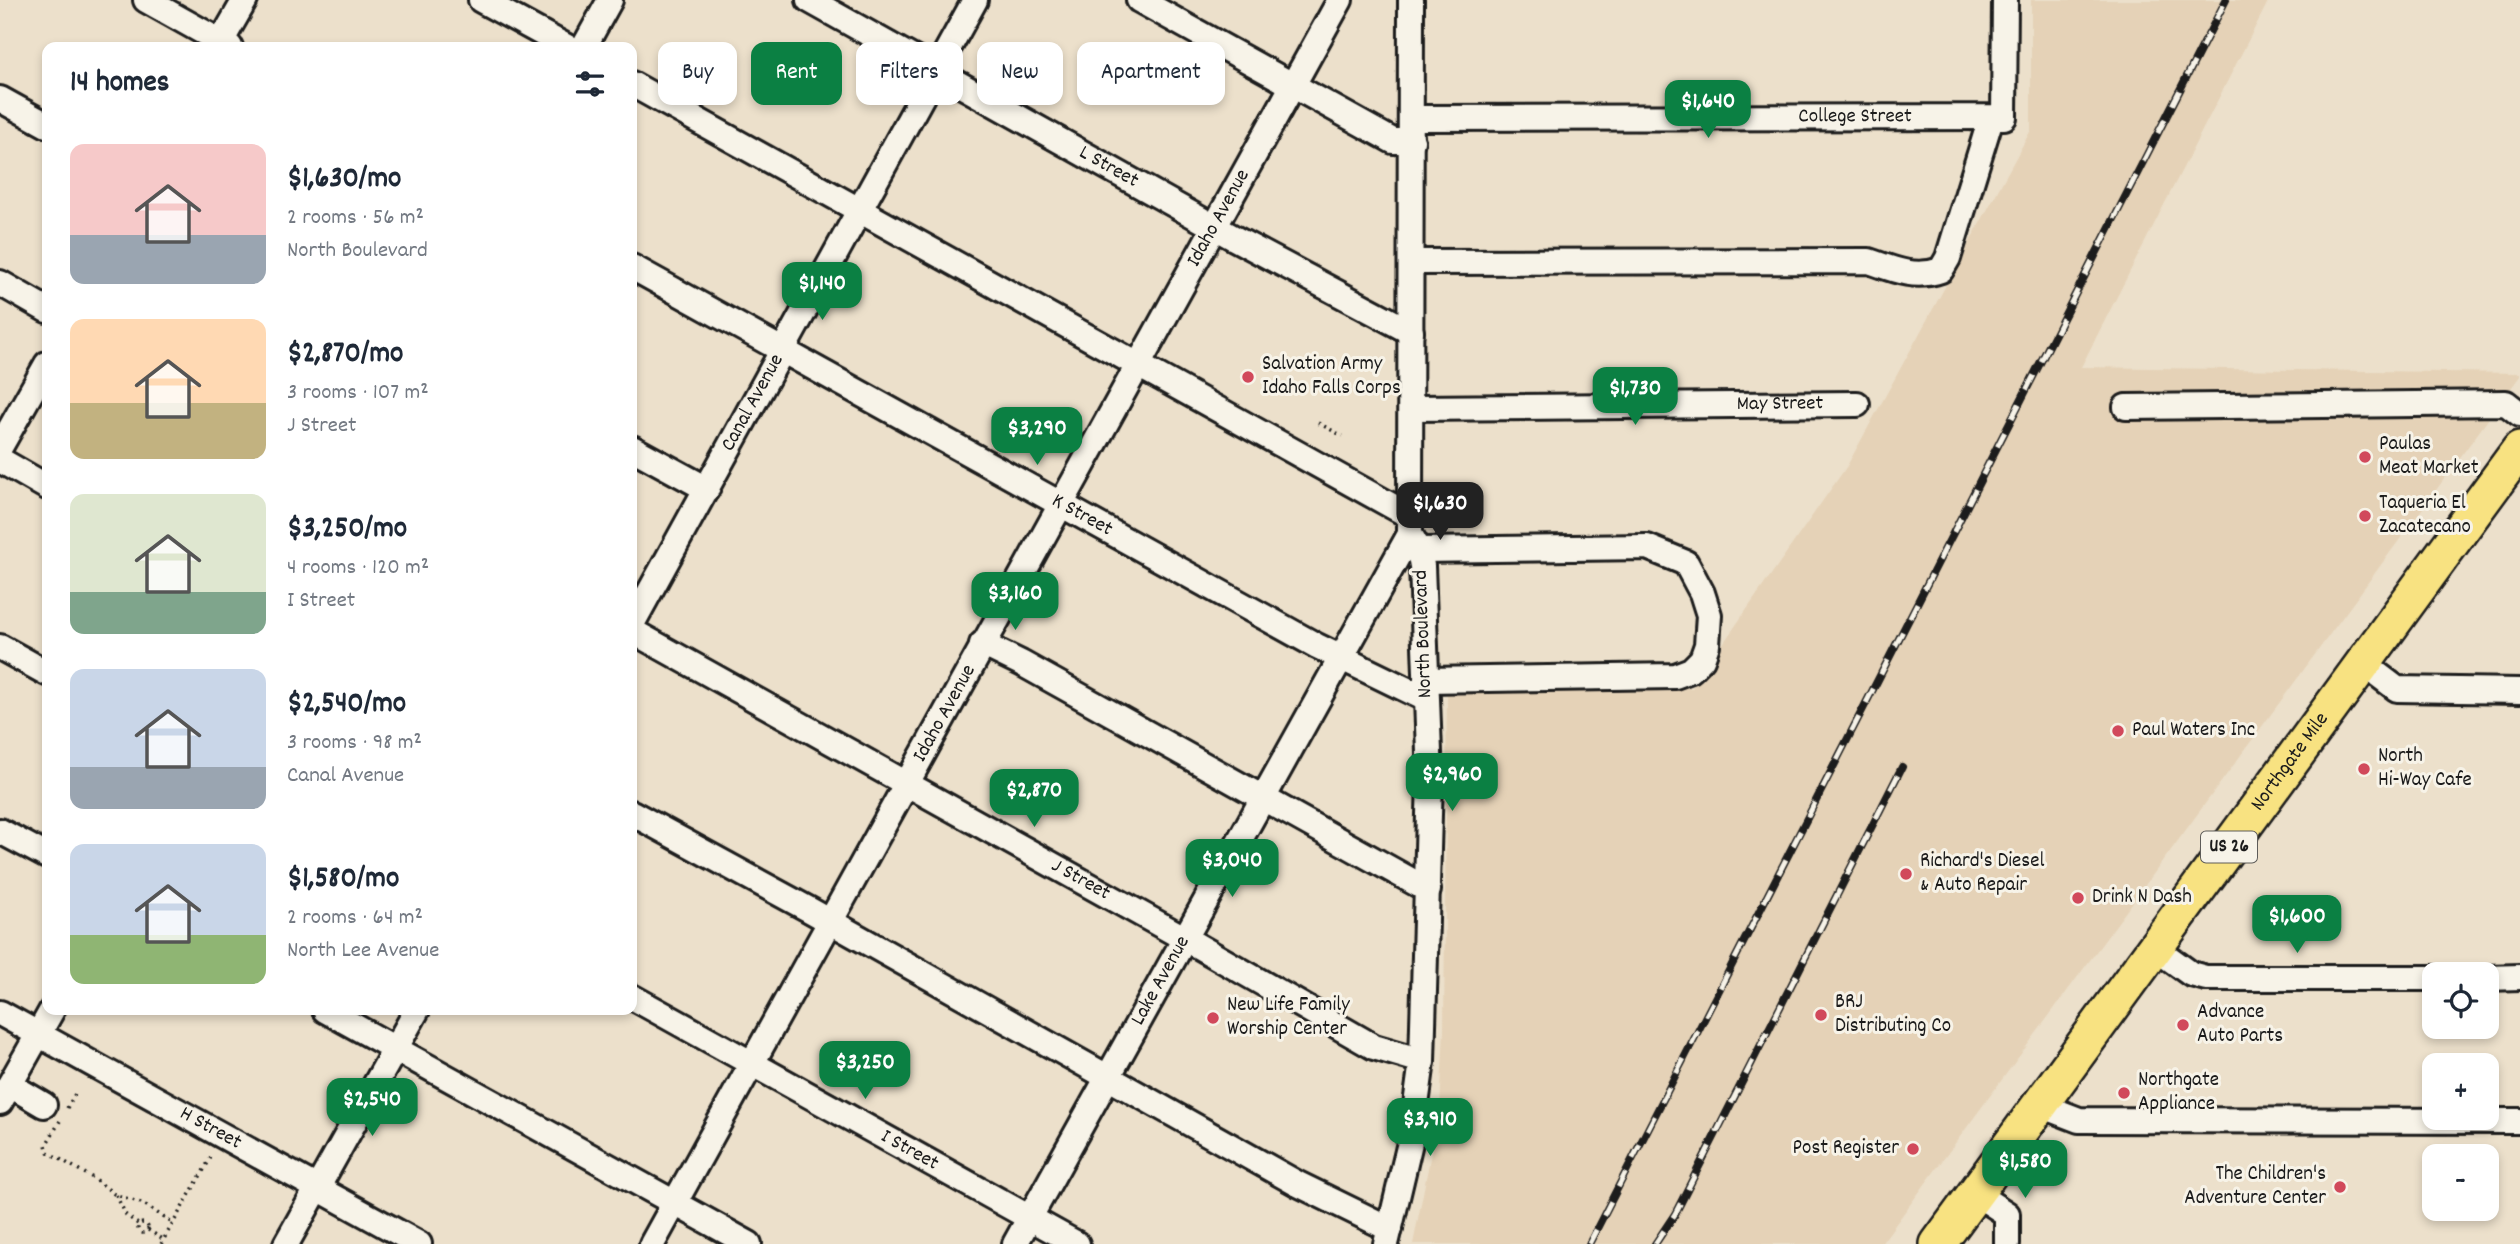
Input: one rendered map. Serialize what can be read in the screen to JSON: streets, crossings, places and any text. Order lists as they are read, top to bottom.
{
  "streets": {
    "highway": ["Northgate Mile", "US 26"],
    "street": [
      "College Street",
      "L Street",
      "Idaho Avenue",
      "Canal Avenue",
      "May Street",
      "K Street",
      "North Boulevard",
      "J Street",
      "Lake Avenue",
      "H Street",
      "I Street"
    ]
  },
  "crossings": [
    ["College Street", "Idaho Avenue"],
    ["College Street", "North Boulevard"],
    ["L Street", "Idaho Avenue"],
    ["L Street", "North Boulevard"],
    ["Idaho Avenue", "K Street"],
    ["Idaho Avenue", "J Street"],
    ["Idaho Avenue", "I Street"],
    ["Canal Avenue", "K Street"],
    ["May Street", "North Boulevard"],
    ["K Street", "North Boulevard"],
    ["K Street", "Lake Avenue"],
    ["North Boulevard", "J Street"],
    ["North Boulevard", "Lake Avenue"],
    ["J Street", "Lake Avenue"],
    ["Lake Avenue", "I Street"]
  ],
  "places": [
    "Salvation Army Idaho Falls Corps",
    "Paulas Meat Market",
    "Taqueria El Zacatecano",
    "Paul Waters Inc",
    "North Hi-Way Cafe",
    "Richard's Diesel & Auto Repair",
    "Drink N Dash",
    "BRJ Distributing Co",
    "New Life Family Worship Center",
    "Advance Auto Parts",
    "Northgate Appliance",
    "Post Register",
    "The Children's Adventure Center"
  ],
  "page": {
    "chip": [
      "Buy",
      "Rent",
      "Filters",
      "New",
      "Apartment"
    ],
    "heading": "14 homes",
    "price": [
      "$1,640",
      "$1,140",
      "$1,730",
      "$3,290",
      "$1,630",
      "$3,160",
      "$2,960",
      "$2,870",
      "$3,040",
      "$1,600",
      "$3,250",
      "$2,540",
      "$3,910",
      "$1,580"
    ],
    "list": [
      {
        "name": "$1,630/mo",
        "note": "2 rooms · 56 m² · North Boulevard"
      },
      {
        "name": "$2,870/mo",
        "note": "3 rooms · 107 m² · J Street"
      },
      {
        "name": "$3,250/mo",
        "note": "4 rooms · 120 m² · I Street"
      },
      {
        "name": "$2,540/mo",
        "note": "3 rooms · 98 m² · Canal Avenue"
      },
      {
        "name": "$1,580/mo",
        "note": "2 rooms · 64 m² · North Lee Avenue"
      }
    ],
    "map_buttons": ["+", "−"]
  }
}
